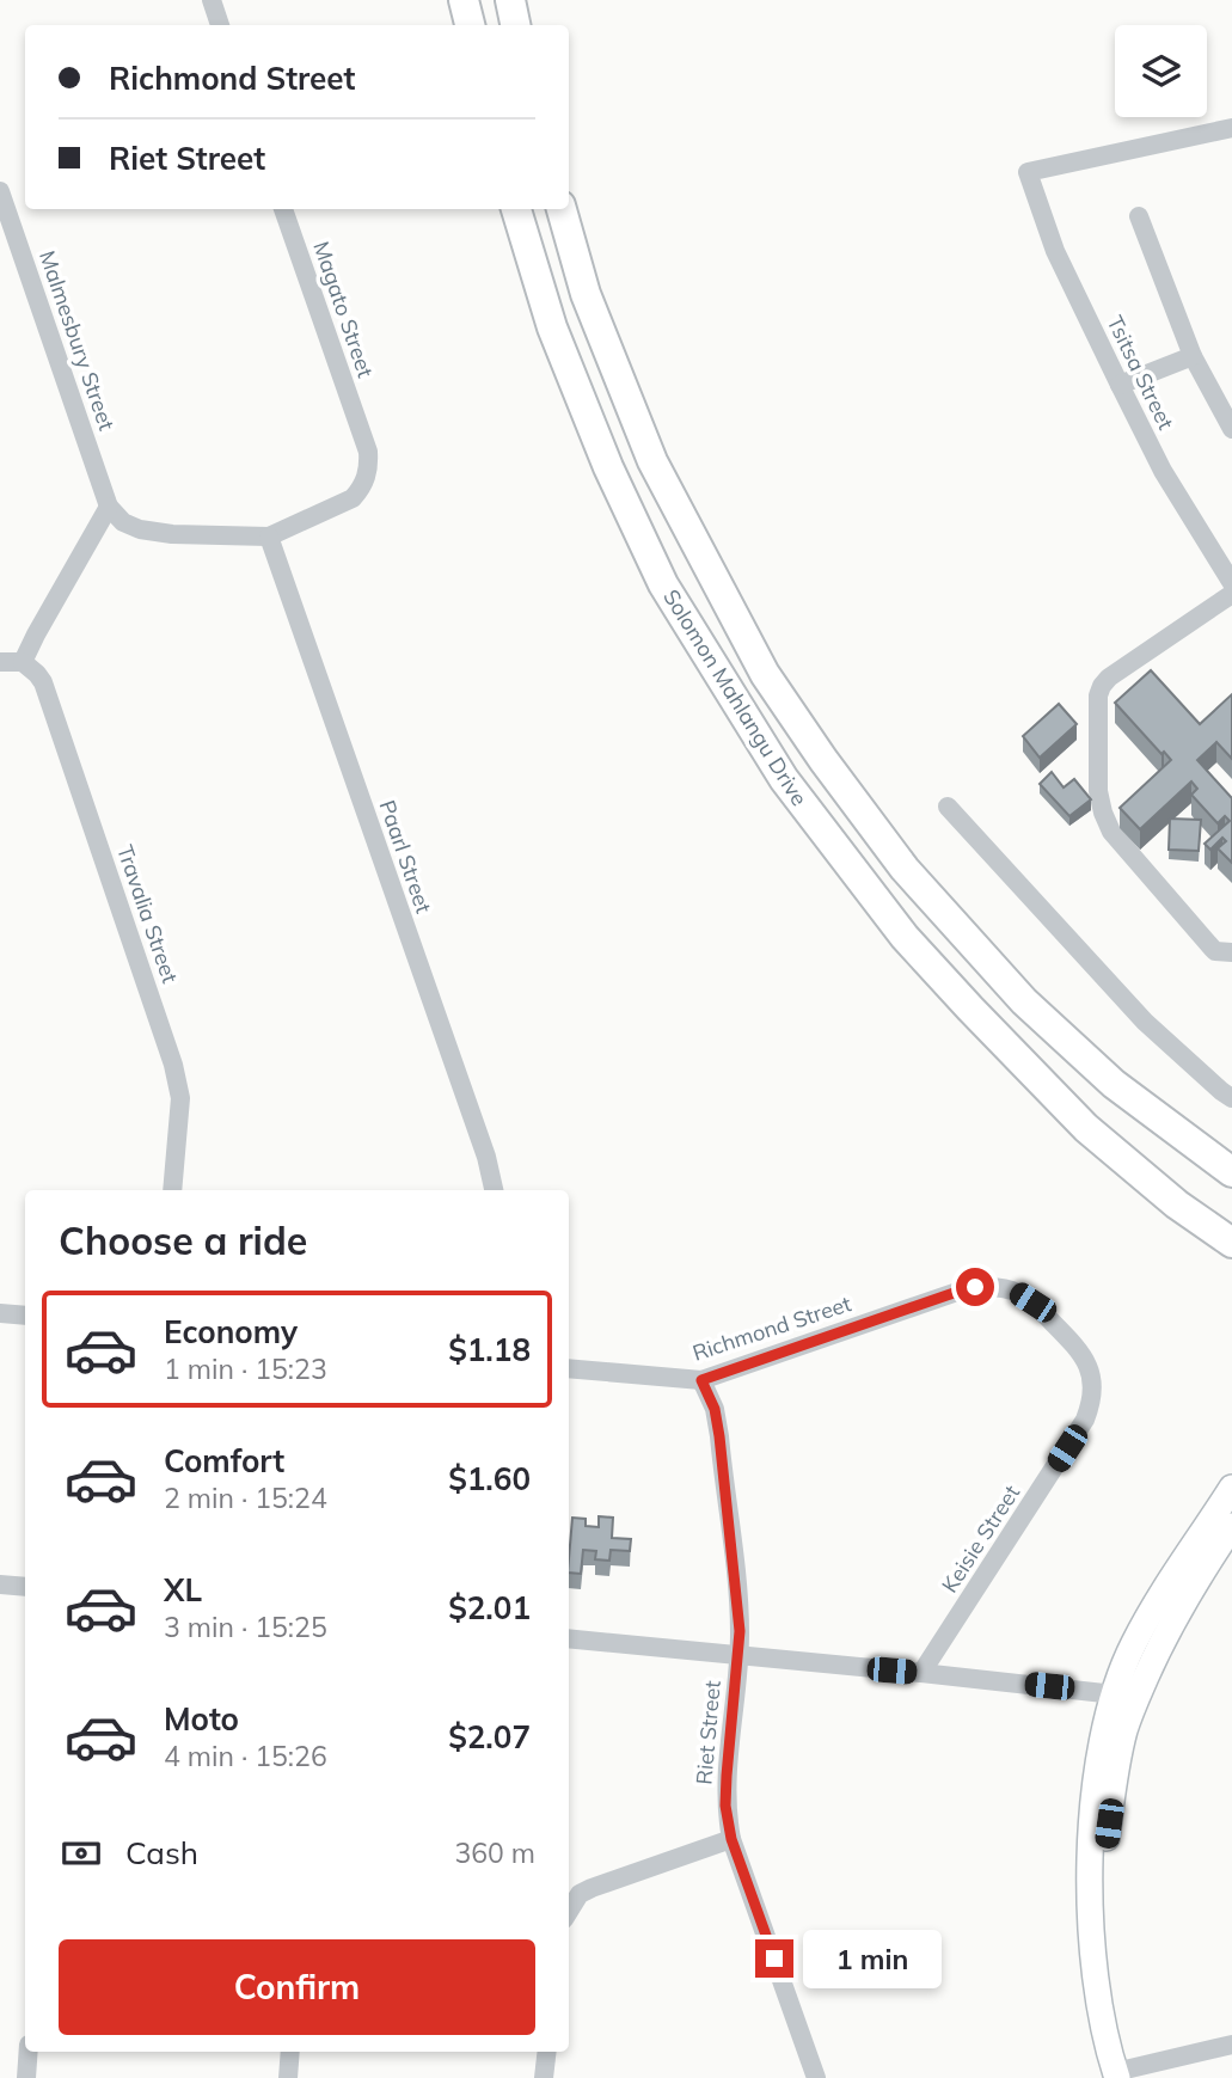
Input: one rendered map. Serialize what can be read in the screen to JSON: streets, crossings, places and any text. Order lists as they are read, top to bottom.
{
  "streets": {
    "main road": ["Solomon Mahlangu Drive"],
    "street": [
      "Magato Street",
      "Malmesbury Street",
      "Tsitsa Street",
      "Paarl Street",
      "Travalia Street",
      "Richmond Street",
      "Keisie Street",
      "Riet Street"
    ]
  },
  "crossings": [
    ["Magato Street", "Paarl Street"],
    ["Richmond Street", "Keisie Street"],
    ["Richmond Street", "Riet Street"]
  ],
  "page": {
    "banner": ["Richmond Street", "Riet Street"],
    "heading": "Choose a ride",
    "list": [
      {
        "name": "Economy",
        "note": "1 min · 15:23",
        "value": "$1.18"
      },
      {
        "name": "Comfort",
        "note": "2 min · 15:24",
        "value": "$1.60"
      },
      {
        "name": "XL",
        "note": "3 min · 15:25",
        "value": "$2.01"
      },
      {
        "name": "Moto",
        "note": "4 min · 15:26",
        "value": "$2.07"
      }
    ],
    "pay": ["Cash", "360 m"],
    "buttons": "Confirm",
    "bubble": "1 min"
  }
}
